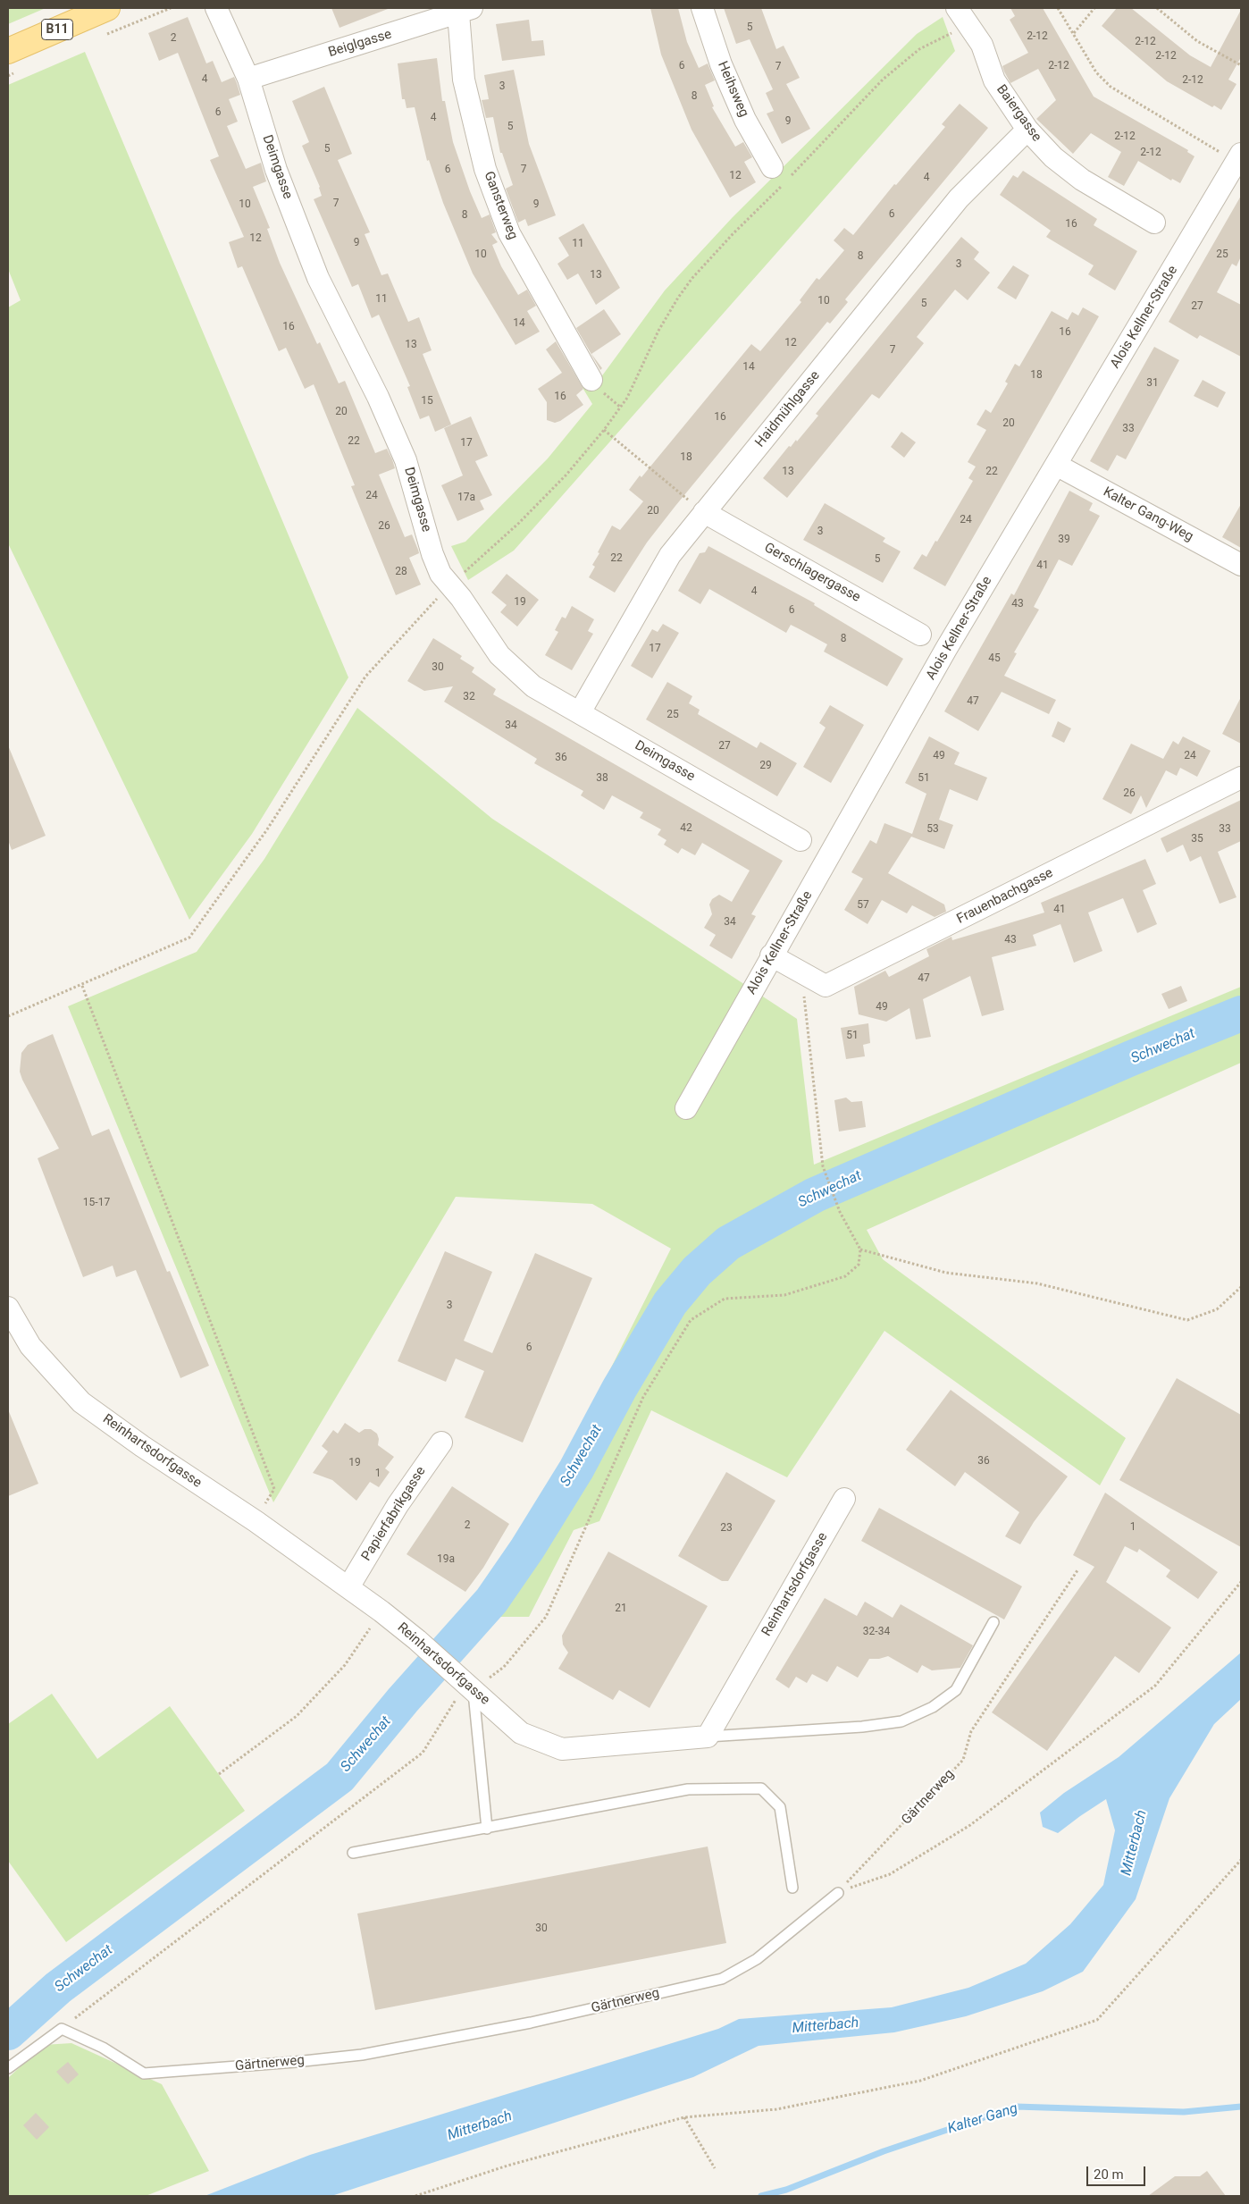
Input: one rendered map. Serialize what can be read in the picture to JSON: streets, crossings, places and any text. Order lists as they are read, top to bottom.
{
  "streets": {
    "main road": ["B11"],
    "street": [
      "Beiglgasse",
      "Heihsweg",
      "Baiergasse",
      "Deimgasse",
      "Gansterweg",
      "Alois Kellner-Straße",
      "Haidmühlgasse",
      "Kalter Gang-Weg",
      "Gerschlagergasse",
      "Frauenbachgasse",
      "Reinhartsdorfgasse",
      "Papierfabrikgasse"
    ],
    "lane": ["Gärtnerweg"]
  },
  "crossings": [
    ["Beiglgasse", "Deimgasse"],
    ["Beiglgasse", "Gansterweg"],
    ["Baiergasse", "Haidmühlgasse"],
    ["Deimgasse", "Haidmühlgasse"],
    ["Alois Kellner-Straße", "Kalter Gang-Weg"],
    ["Alois Kellner-Straße", "Frauenbachgasse"],
    ["Haidmühlgasse", "Gerschlagergasse"],
    ["Reinhartsdorfgasse", "Papierfabrikgasse"]
  ],
  "water": ["Schwechat", "Mitterbach", "Kalter Gang"],
  "house_numbers": [
    "5",
    "2-12",
    "2",
    "2-12",
    "2-12",
    "6",
    "2-12",
    "7",
    "4",
    "2-12",
    "3",
    "8",
    "6",
    "4",
    "9",
    "5",
    "2-12",
    "5",
    "2-12",
    "6",
    "7",
    "12",
    "4",
    "7",
    "10",
    "9",
    "6",
    "8",
    "16",
    "12",
    "9",
    "11",
    "10",
    "25",
    "8",
    "3",
    "13",
    "11",
    "10",
    "5",
    "27",
    "14",
    "16",
    "16",
    "12",
    "13",
    "7",
    "14",
    "18",
    "31",
    "16",
    "15",
    "20",
    "16",
    "20",
    "33",
    "22",
    "17",
    "18",
    "13",
    "22",
    "24",
    "17a",
    "20",
    "24",
    "26",
    "3",
    "39",
    "22",
    "5",
    "41",
    "28",
    "4",
    "19",
    "43",
    "6",
    "8",
    "17",
    "45",
    "30",
    "32",
    "47",
    "25",
    "34",
    "27",
    "49",
    "24",
    "36",
    "29",
    "38",
    "51",
    "26",
    "42",
    "53",
    "33",
    "35",
    "57",
    "41",
    "34",
    "43",
    "47",
    "49",
    "51",
    "15-17",
    "3",
    "6",
    "36",
    "19",
    "1",
    "2",
    "1",
    "23",
    "19a",
    "21",
    "32-34",
    "30"
  ],
  "scale_bar": "20 m"
}
